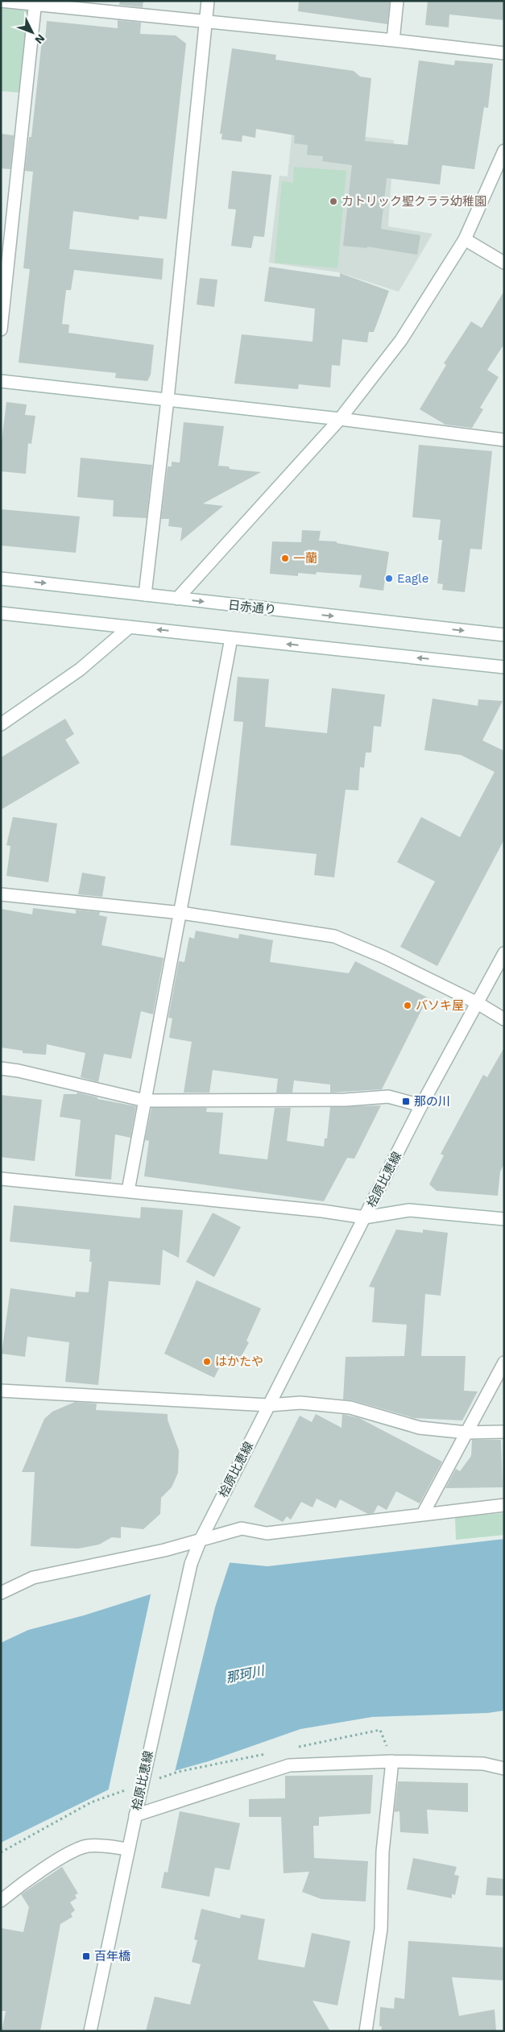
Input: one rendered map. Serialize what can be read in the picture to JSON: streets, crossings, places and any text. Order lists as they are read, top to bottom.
{
  "streets": {
    "street": ["日赤通り", "桧原比恵線"]
  },
  "water": ["那珂川"],
  "places": {
    "other": [
      "カトリック聖クララ幼稚園",
      "一蘭",
      "Eagle",
      "バソキ屋",
      "はかたや"
    ],
    "transit": ["那の川", "百年橋"]
  },
  "north": "bottom right"
}
